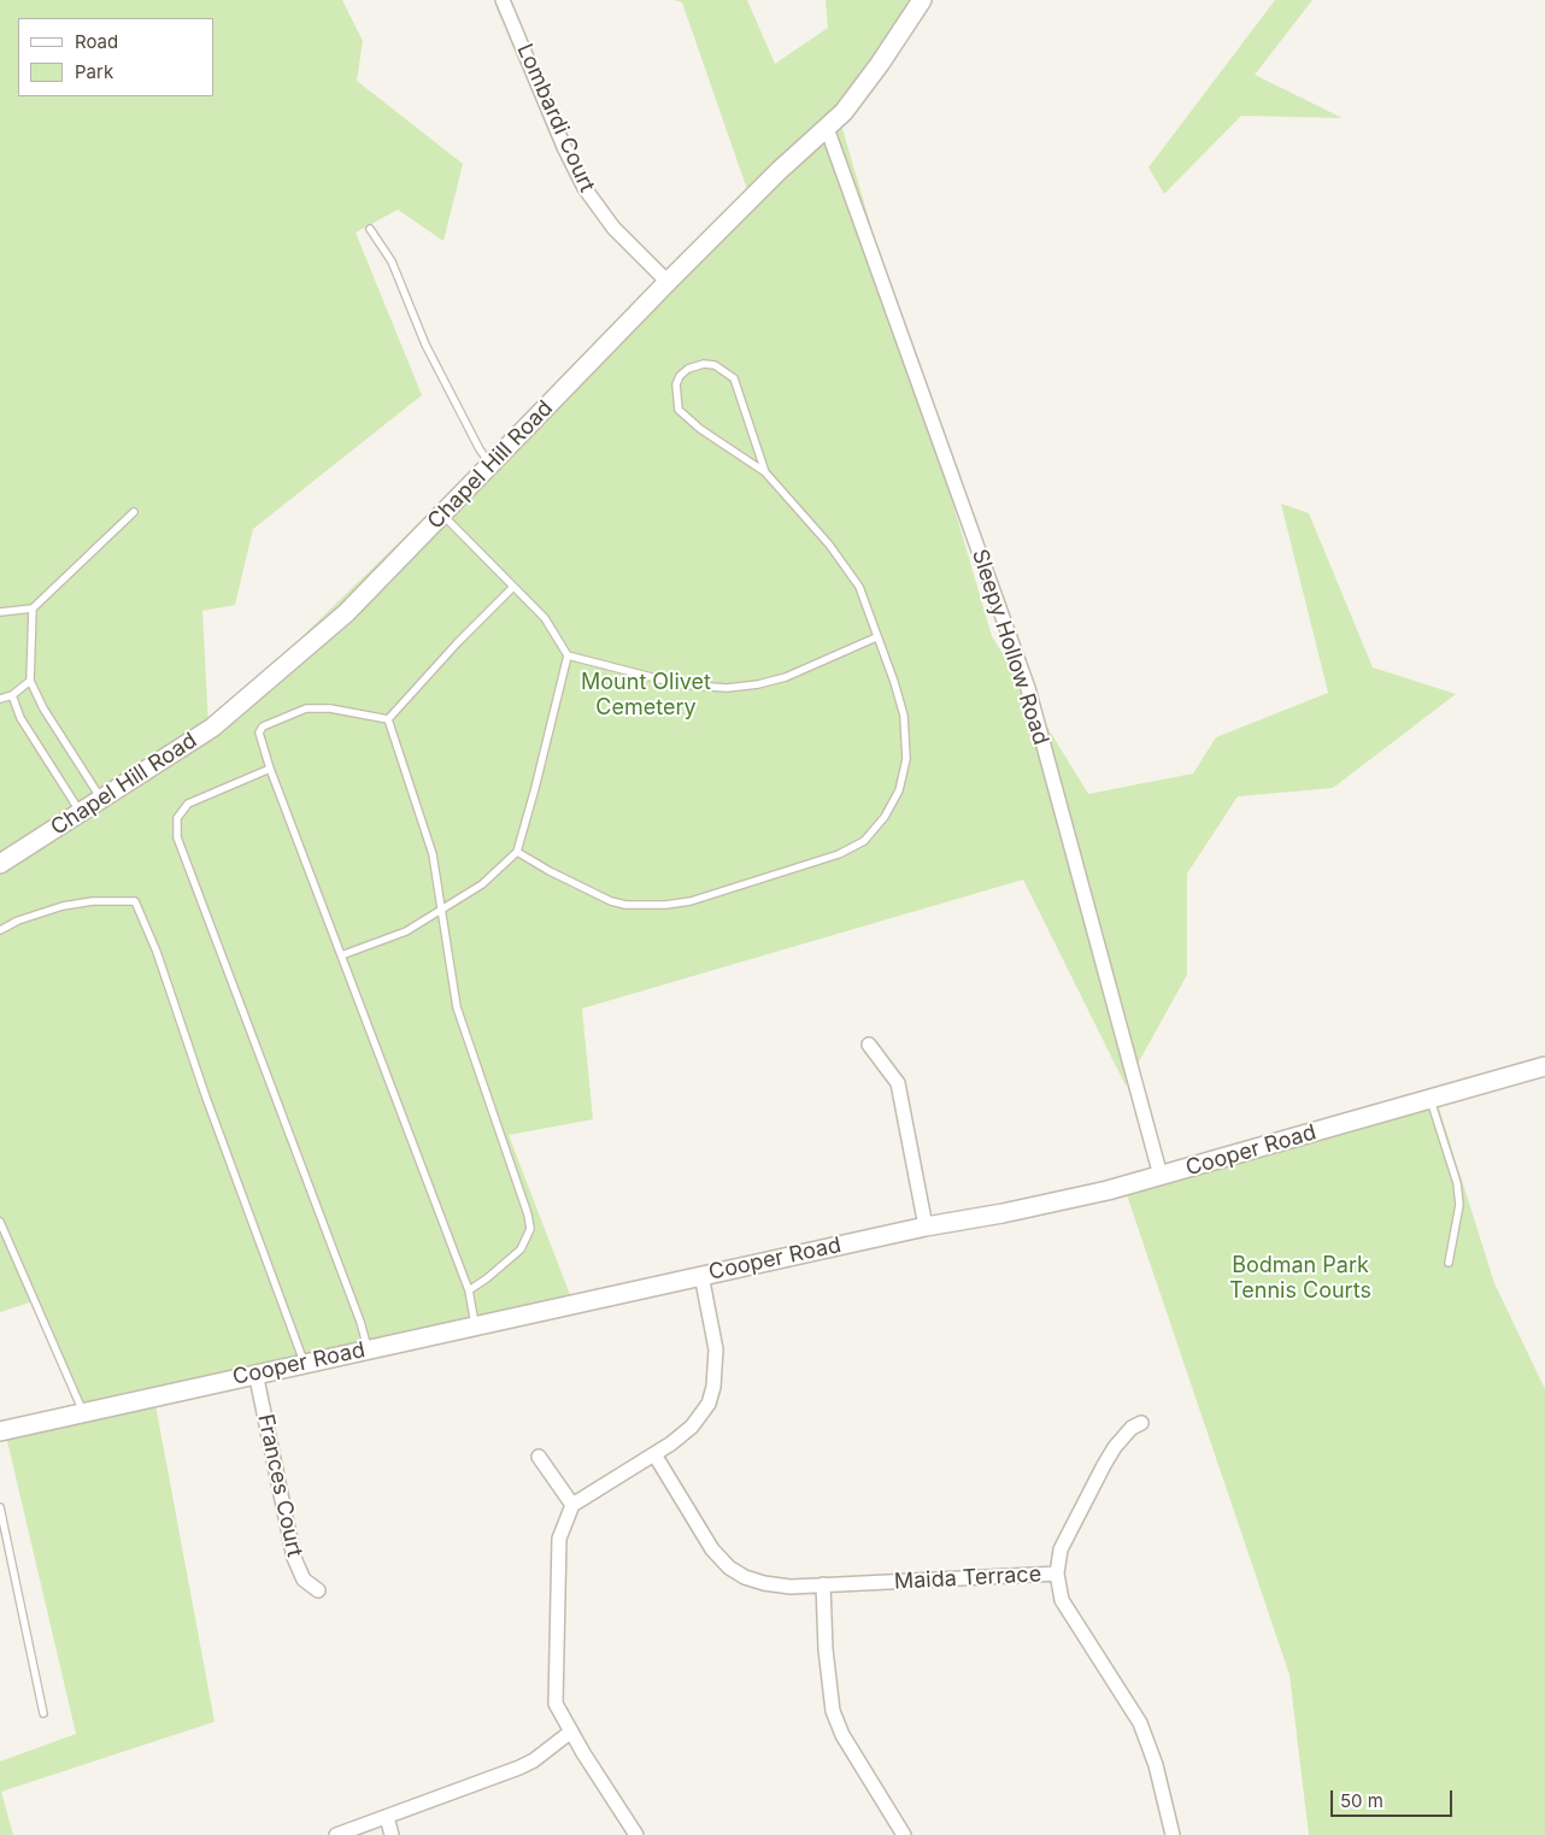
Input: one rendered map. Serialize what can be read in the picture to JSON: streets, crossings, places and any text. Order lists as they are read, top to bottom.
{
  "streets": {
    "street": [
      "Lombardi Court",
      "Chapel Hill Road",
      "Sleepy Hollow Road",
      "Cooper Road",
      "Frances Court",
      "Maida Terrace"
    ]
  },
  "crossings": [
    ["Lombardi Court", "Chapel Hill Road"],
    ["Chapel Hill Road", "Sleepy Hollow Road"],
    ["Sleepy Hollow Road", "Cooper Road"],
    ["Cooper Road", "Frances Court"]
  ],
  "parks": ["Mount Olivet Cemetery", "Bodman Park Tennis Courts"],
  "legend": ["Road", "Park"],
  "scale_bar": "50 m"
}
